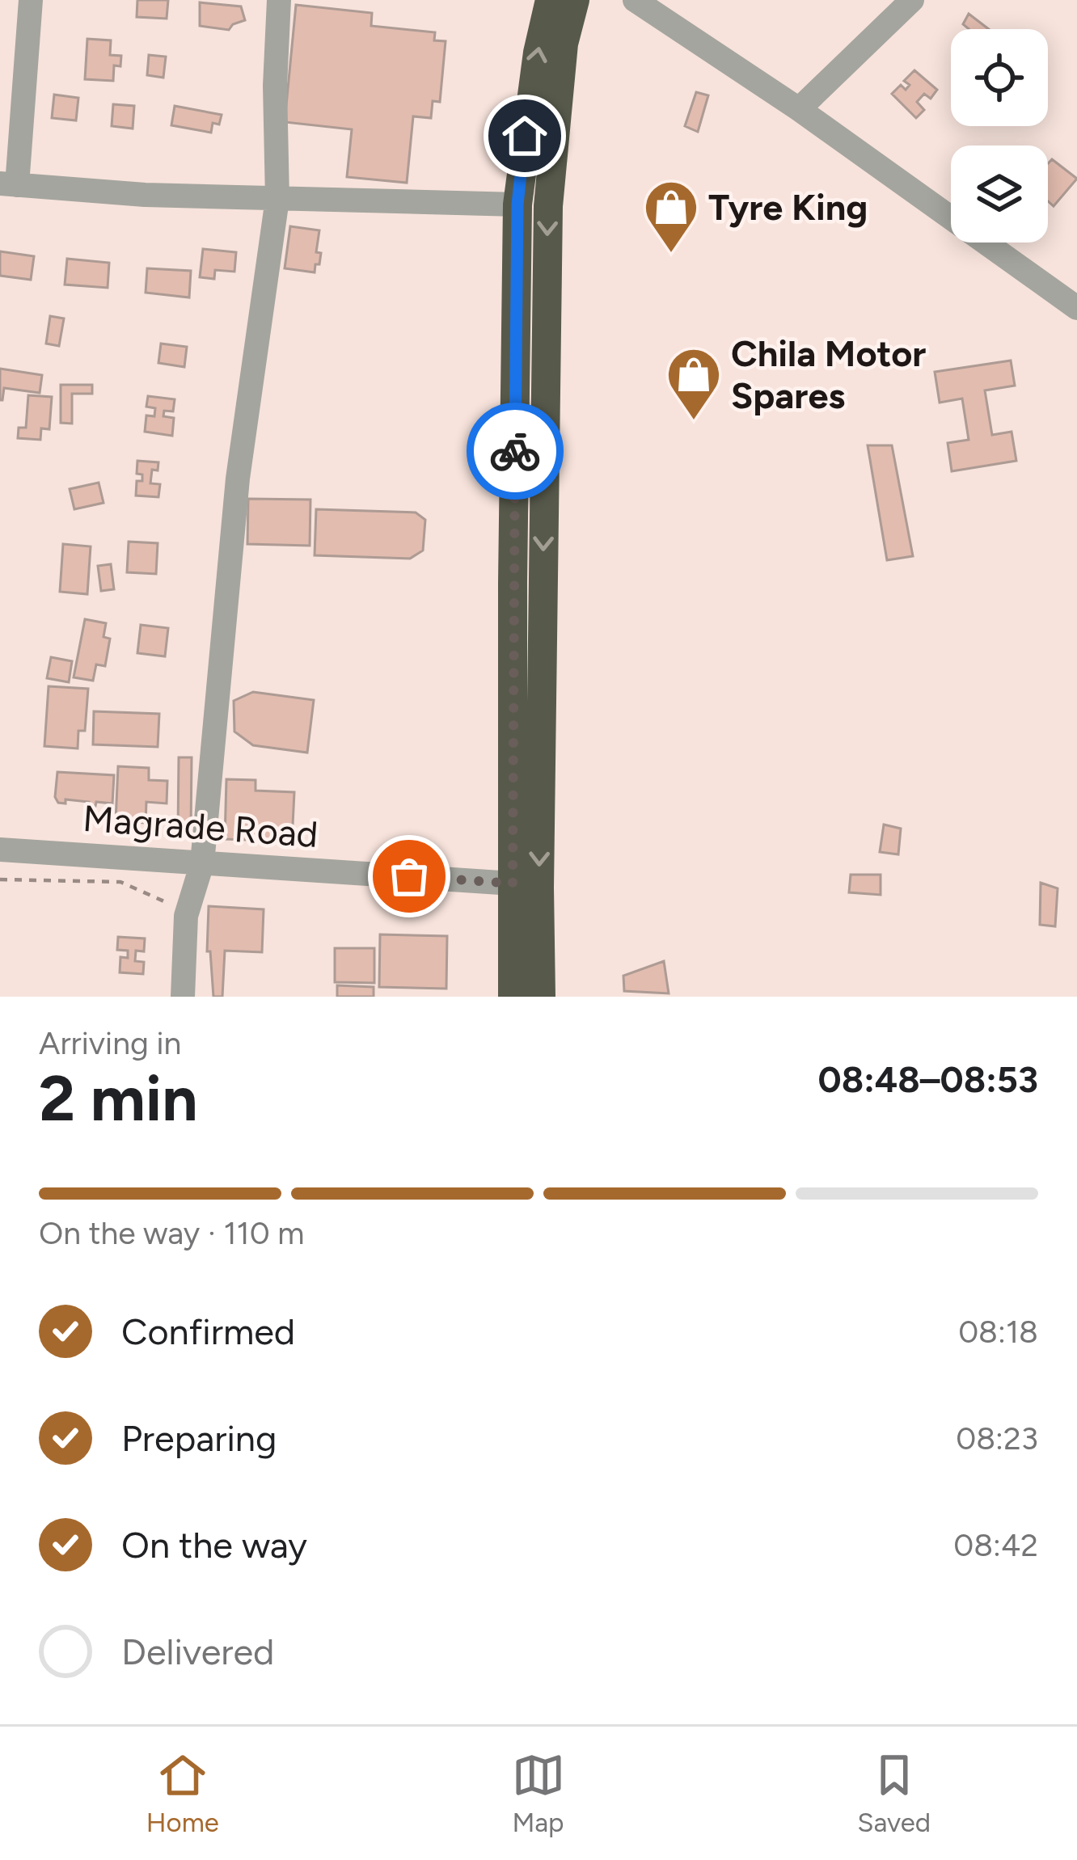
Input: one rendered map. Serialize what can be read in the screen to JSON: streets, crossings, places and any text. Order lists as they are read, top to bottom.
{
  "streets": {
    "street": ["Magrade Road"]
  },
  "places": {
    "shop": ["Tyre King", "Chila Motor Spares"]
  },
  "page": {
    "heading": ["2 min", "Arriving in", "08:48–08:53"],
    "bar": "On the way · 110 m",
    "list": [
      ["Confirmed", "08:18"],
      ["Preparing", "08:23"],
      ["On the way", "08:42"],
      "Delivered"
    ],
    "tabs": ["Home", "Map", "Saved"]
  }
}
